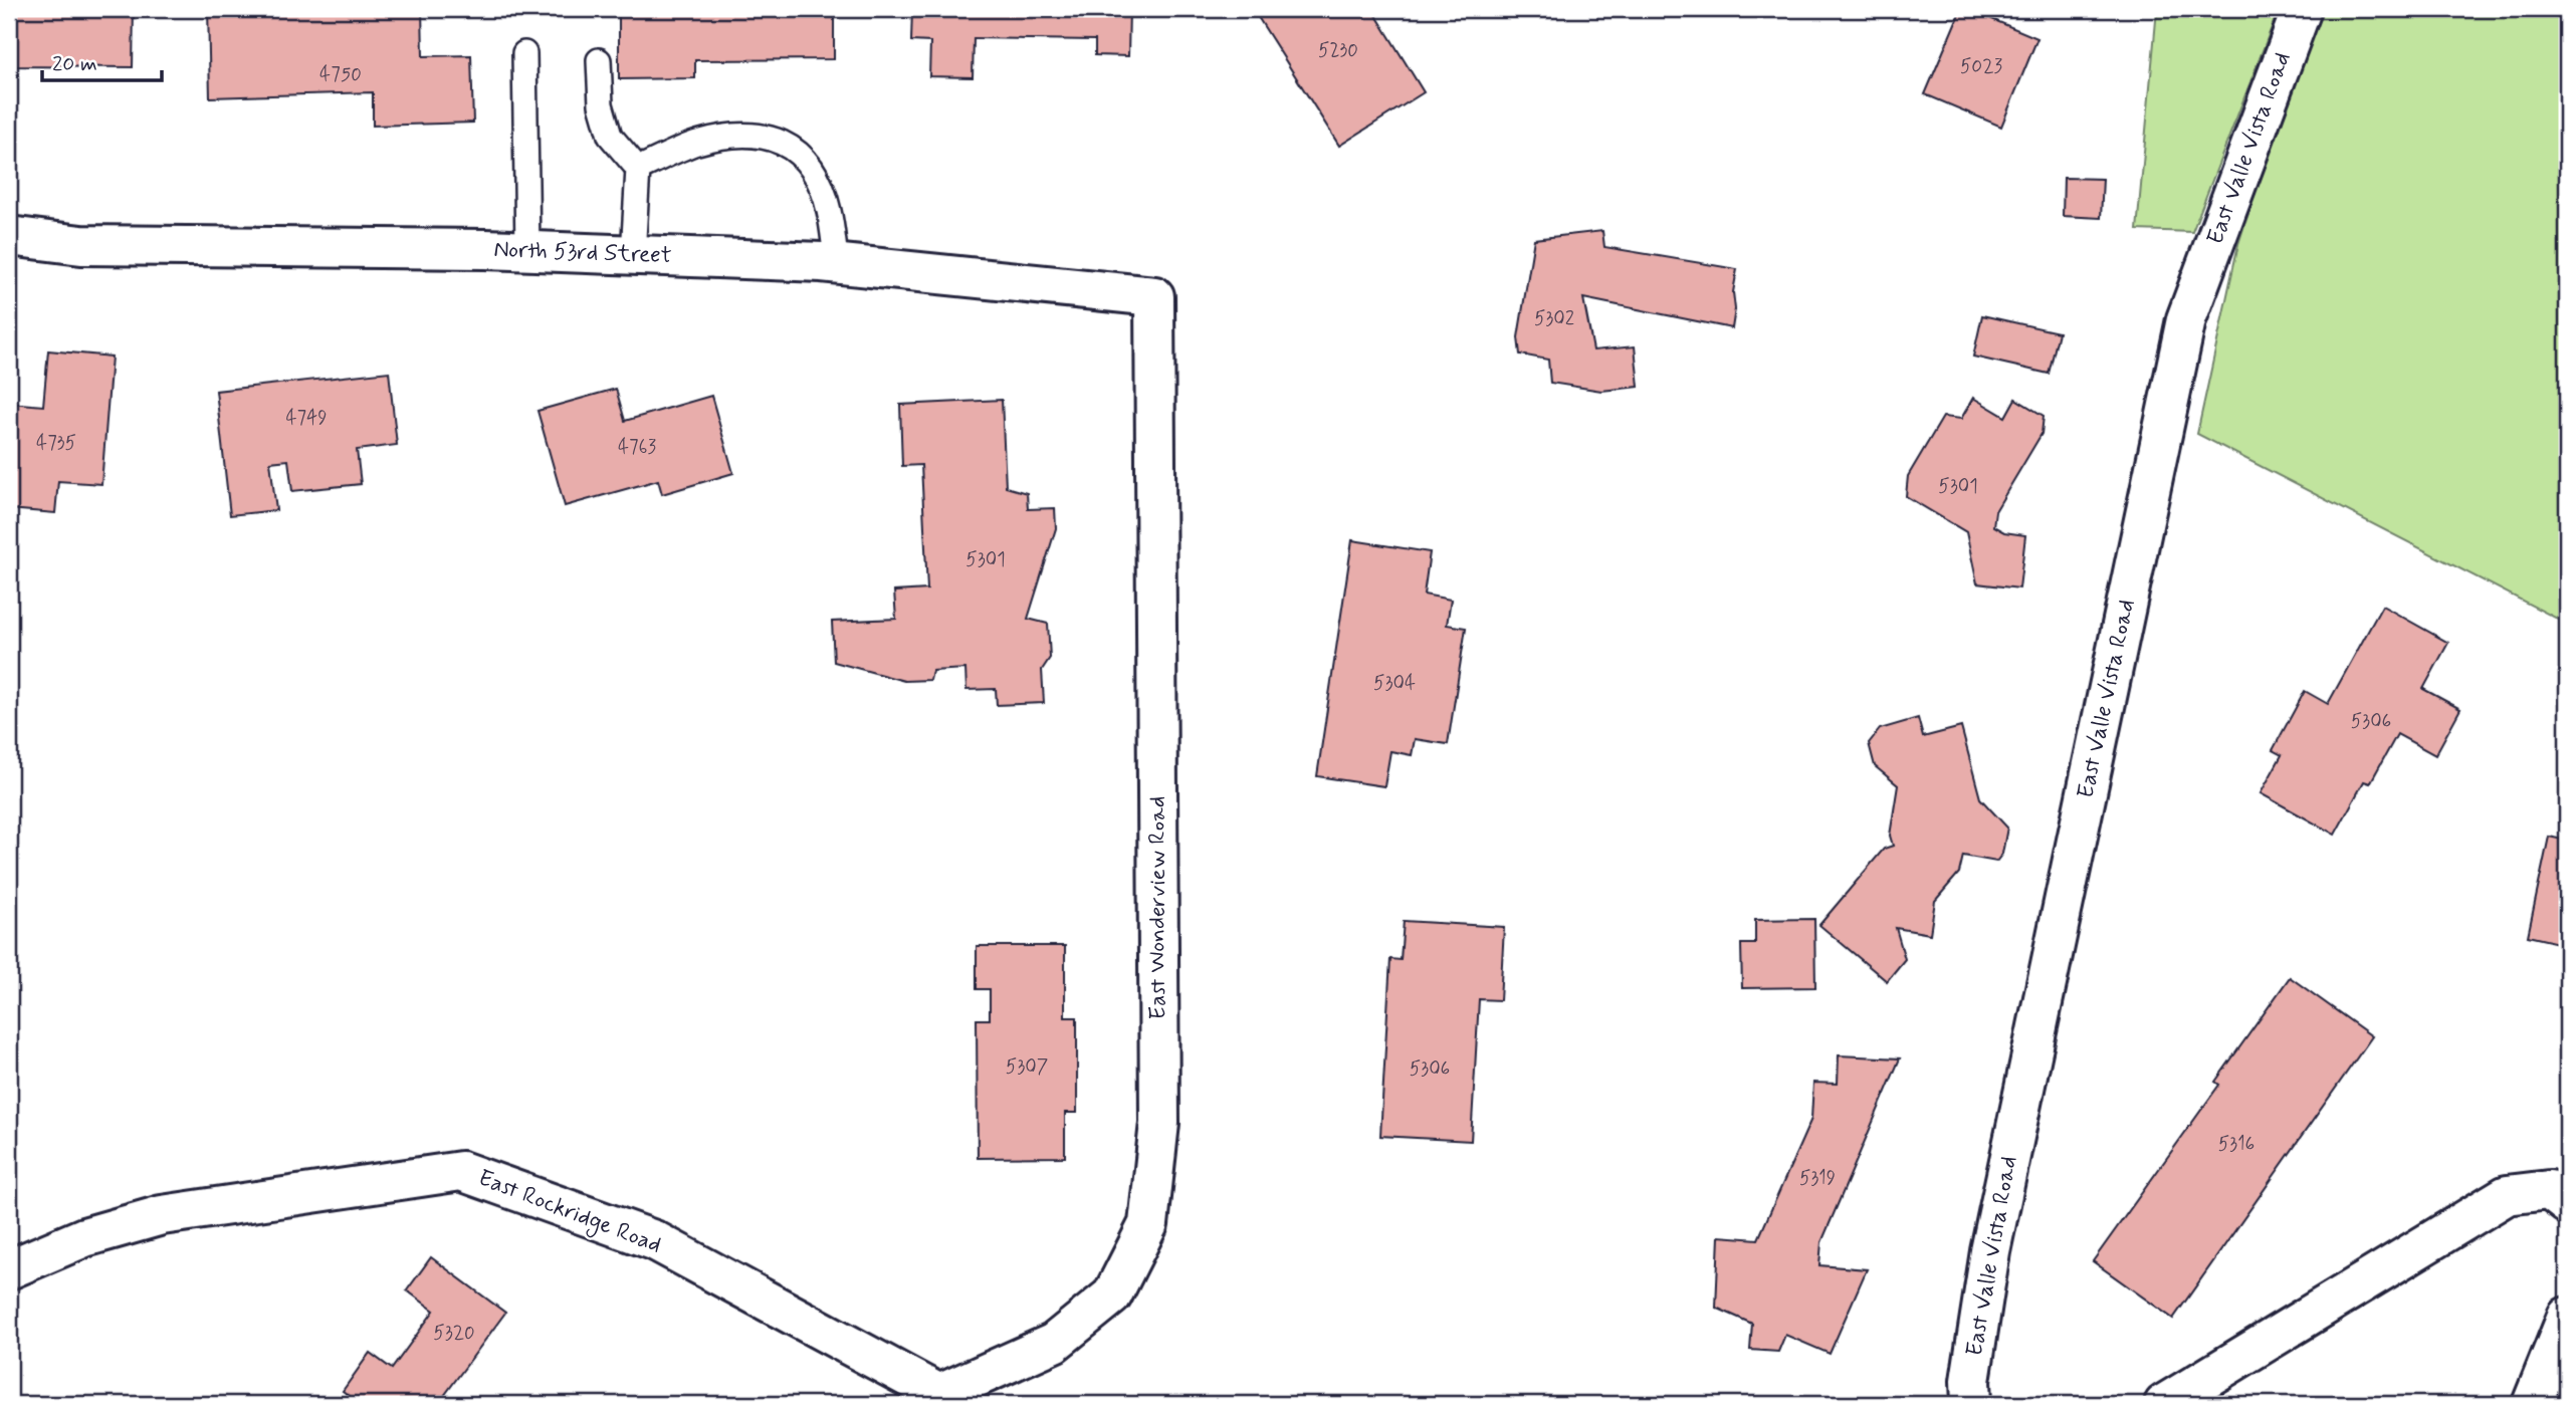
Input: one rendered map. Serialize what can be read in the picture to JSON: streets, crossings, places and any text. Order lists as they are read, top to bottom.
{
  "streets": {
    "street": [
      "East Valle Vista Road",
      "North 53rd Street",
      "East Wonderview Road",
      "East Rockridge Road"
    ]
  },
  "crossings": [
    ["North 53rd Street", "East Wonderview Road"],
    ["East Wonderview Road", "East Rockridge Road"]
  ],
  "house_numbers": [
    "5230",
    "5023",
    "4750",
    "5302",
    "4749",
    "4735",
    "4763",
    "5301",
    "5301",
    "5304",
    "5306",
    "5307",
    "5306",
    "5316",
    "5319",
    "5320"
  ],
  "scale_bar": "20 m"
}
